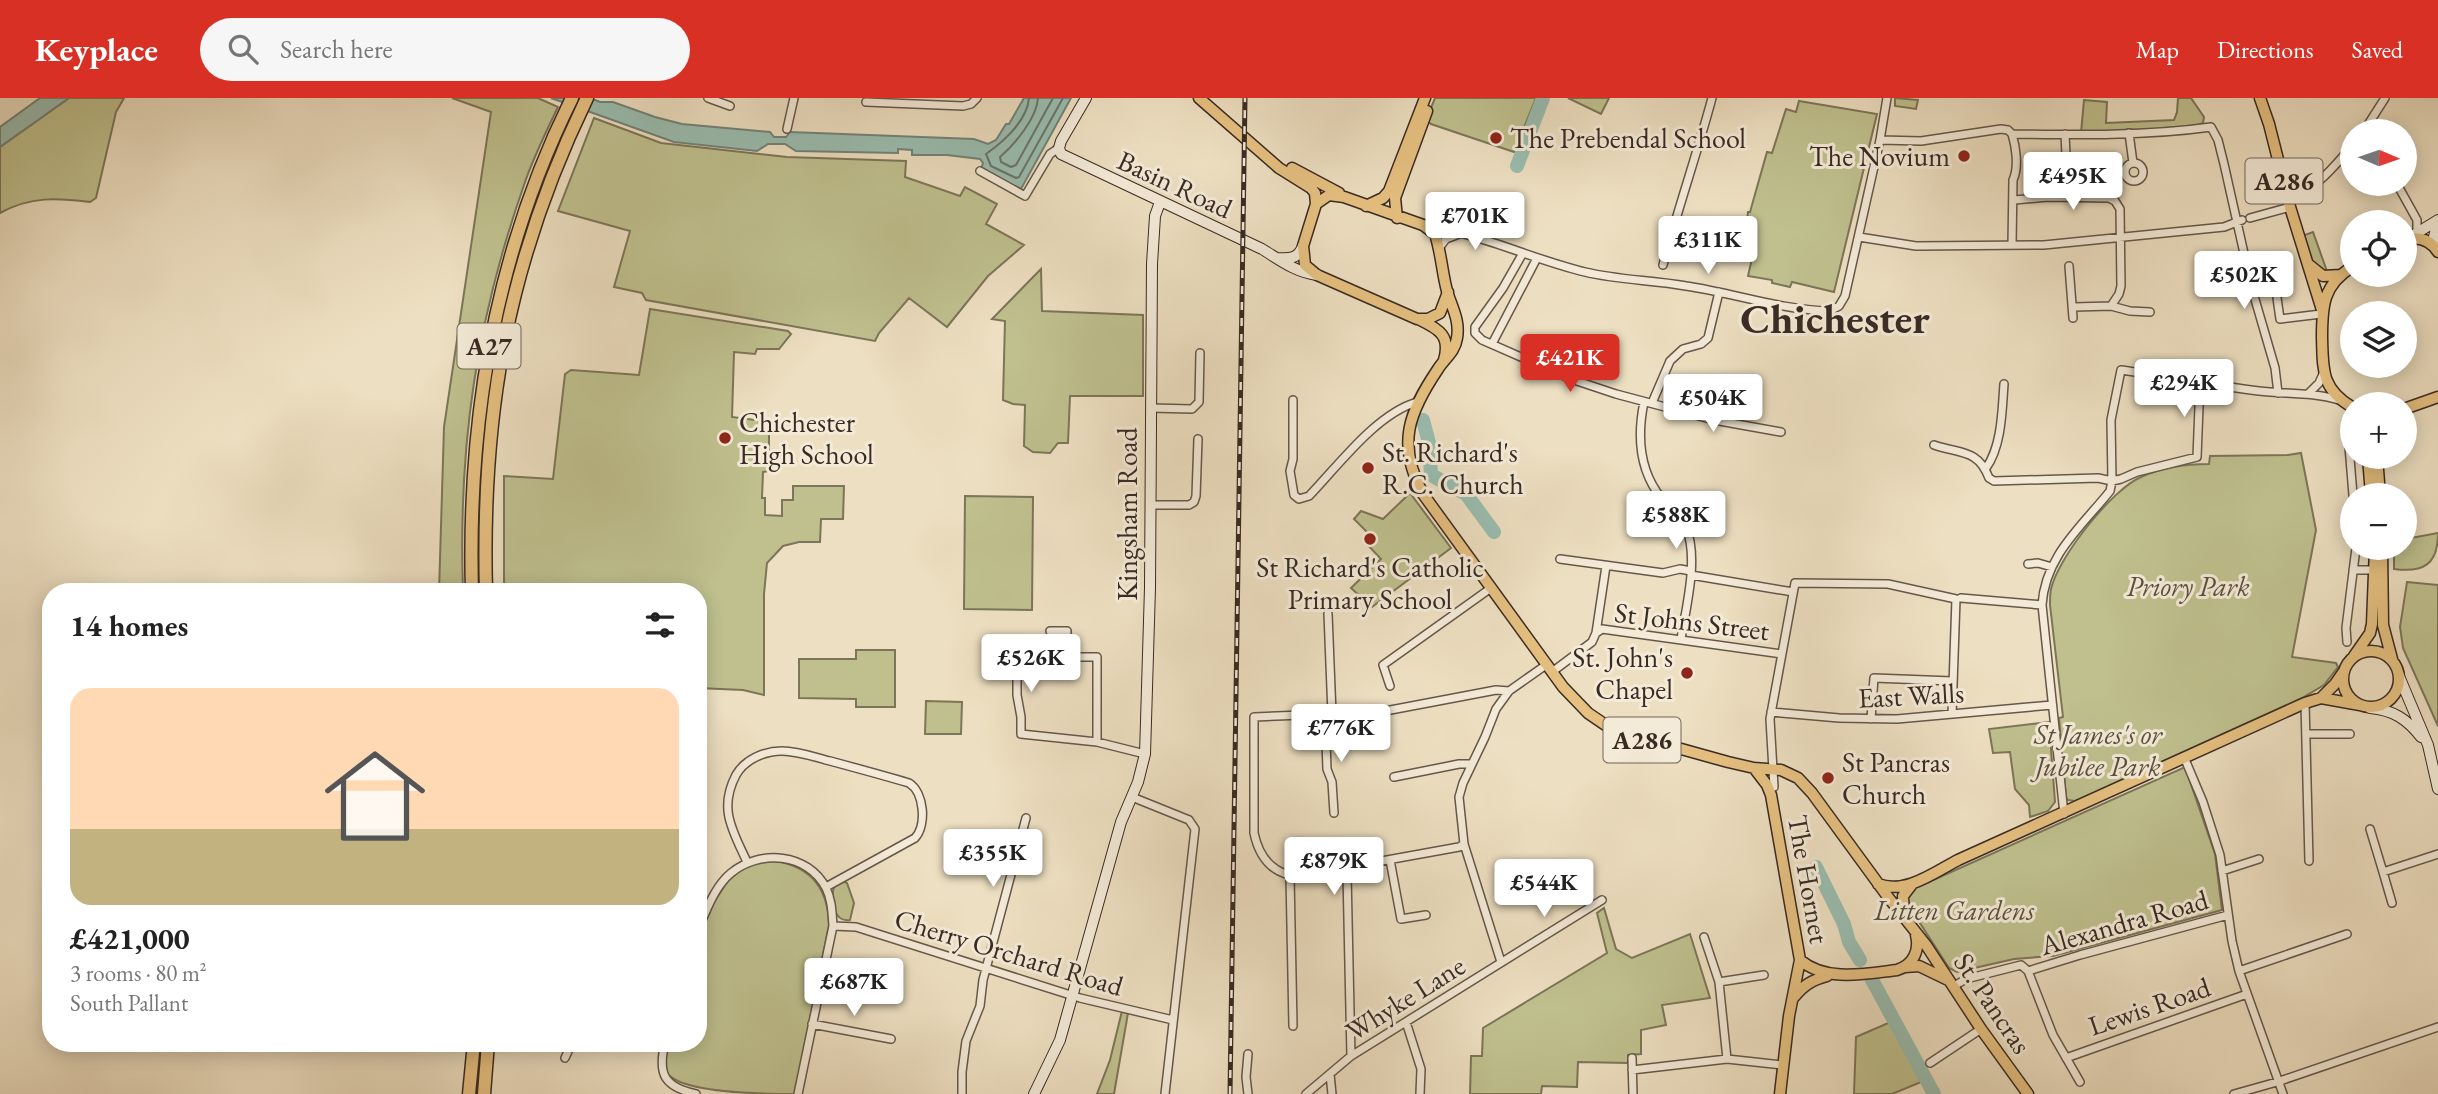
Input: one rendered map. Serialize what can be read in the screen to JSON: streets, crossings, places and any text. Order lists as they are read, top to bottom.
{
  "streets": {
    "highway": ["A27"],
    "main road": ["A286", "The Hornet", "St. Pancras"],
    "street": [
      "Basin Road",
      "Kingsham Road",
      "St Johns Street",
      "East Walls",
      "Alexandra Road",
      "Cherry Orchard Road",
      "Whyke Lane",
      "Lewis Road"
    ]
  },
  "crossings": [
    ["A286", "St Johns Street"],
    ["A286", "The Hornet"],
    ["A286", "St. Pancras"],
    ["Basin Road", "Kingsham Road"],
    ["Kingsham Road", "Cherry Orchard Road"],
    ["St Johns Street", "The Hornet"],
    ["East Walls", "The Hornet"],
    ["Alexandra Road", "St. Pancras"],
    ["Alexandra Road", "Lewis Road"]
  ],
  "districts": ["Chichester"],
  "parks": ["Priory Park", "St James's or Jubilee Park", "Litten Gardens"],
  "places": [
    "The Prebendal School",
    "The Novium",
    "Chichester High School",
    "St. Richard's R.C. Church",
    "St Richard's Catholic Primary School",
    "St. John's Chapel",
    "St Pancras Church"
  ],
  "north": "right",
  "page": {
    "header": "Keyplace",
    "search": "Search here",
    "nav": ["Map", "Directions", "Saved"],
    "map_buttons": ["+", "−"],
    "price": [
      "£495K",
      "£701K",
      "£311K",
      "£502K",
      "£421K",
      "£294K",
      "£504K",
      "£588K",
      "£526K",
      "£776K",
      "£355K",
      "£879K",
      "£544K",
      "£687K"
    ],
    "heading": "14 homes",
    "list": [
      {
        "name": "£421,000",
        "note": "3 rooms · 80 m² · South Pallant"
      }
    ]
  }
}
